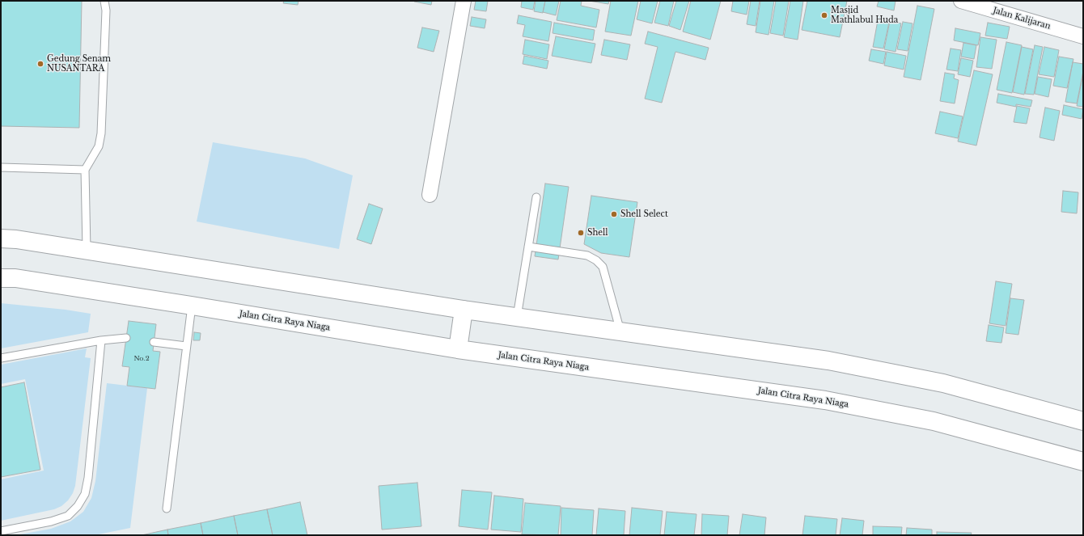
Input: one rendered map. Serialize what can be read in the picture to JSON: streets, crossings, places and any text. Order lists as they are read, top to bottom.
{
  "streets": {
    "street": ["Jalan Kalijaran", "Jalan Citra Raya Niaga"]
  },
  "places": [
    "Masjid Mathlabul Huda",
    "Gedung Senam NUSANTARA",
    "Shell Select",
    "Shell"
  ],
  "house_numbers": ["No.2"]
}
